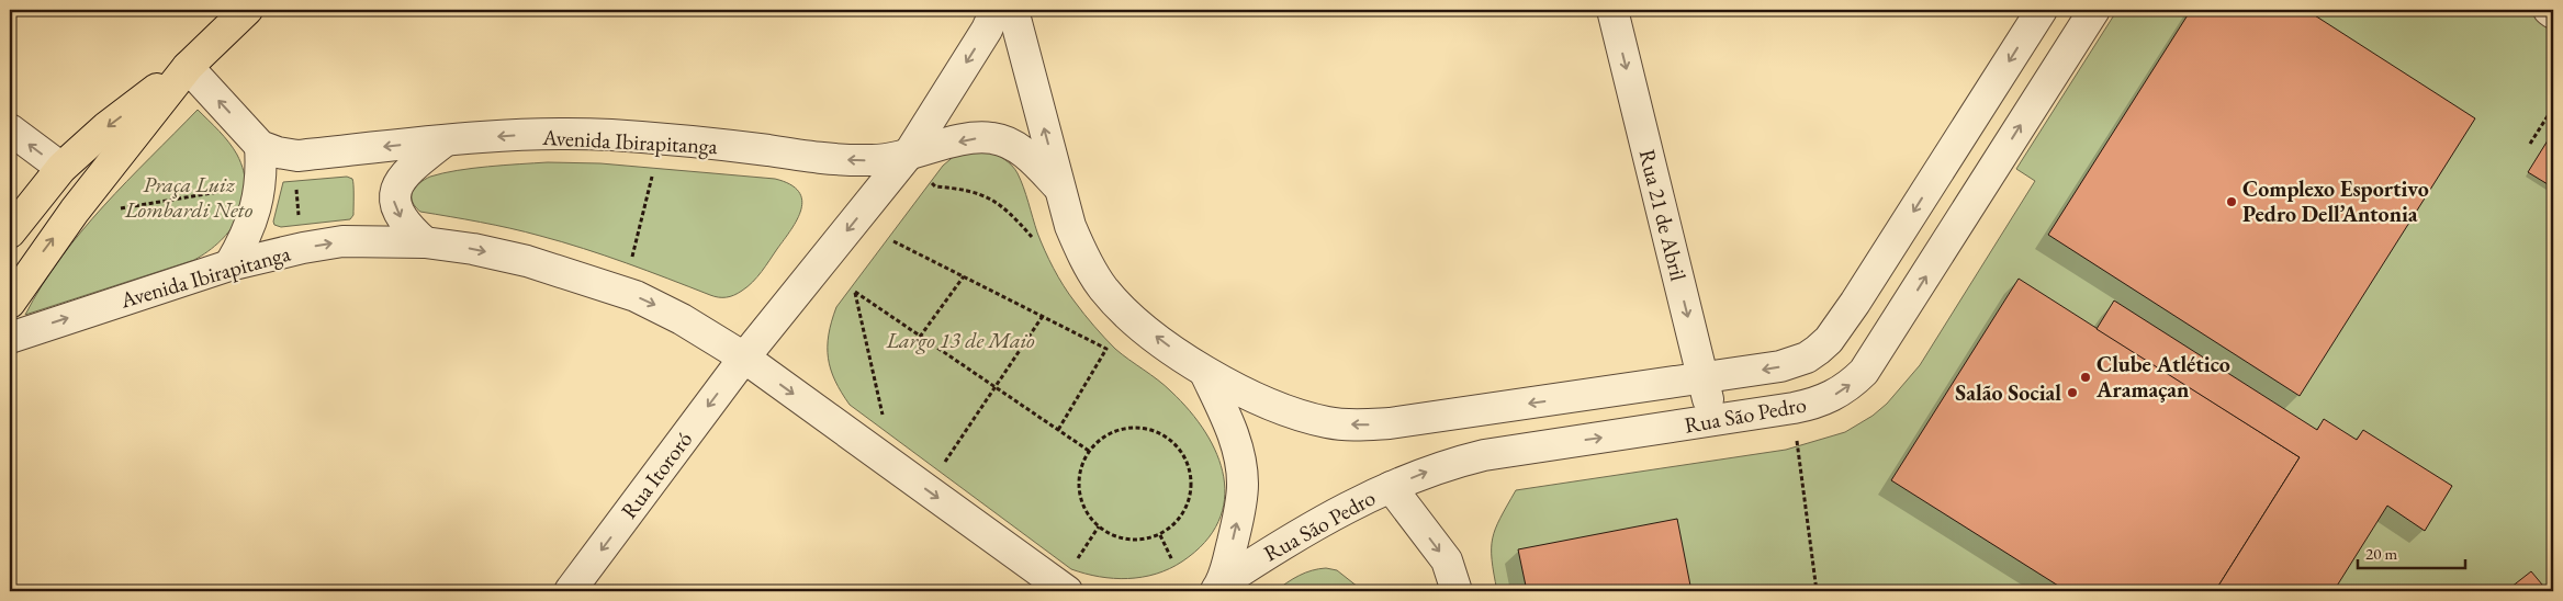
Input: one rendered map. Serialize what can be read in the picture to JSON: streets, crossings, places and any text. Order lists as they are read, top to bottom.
{
  "streets": {
    "street": [
      "Avenida Ibirapitanga",
      "Rua 21 de Abril",
      "Rua São Pedro",
      "Rua Itororó"
    ]
  },
  "crossings": [
    ["Avenida Ibirapitanga", "Rua Itororó"],
    ["Rua 21 de Abril", "Rua São Pedro"]
  ],
  "one_way": ["Rua 21 de Abril", "Rua Itororó"],
  "parks": ["Praça Luiz Lombardi Neto", "Largo 13 de Maio"],
  "places": ["Complexo Esportivo Pedro Dell’Antonia", "Clube Atlético Aramaçan", "Salão Social"],
  "scale_bar": "20 m"
}
